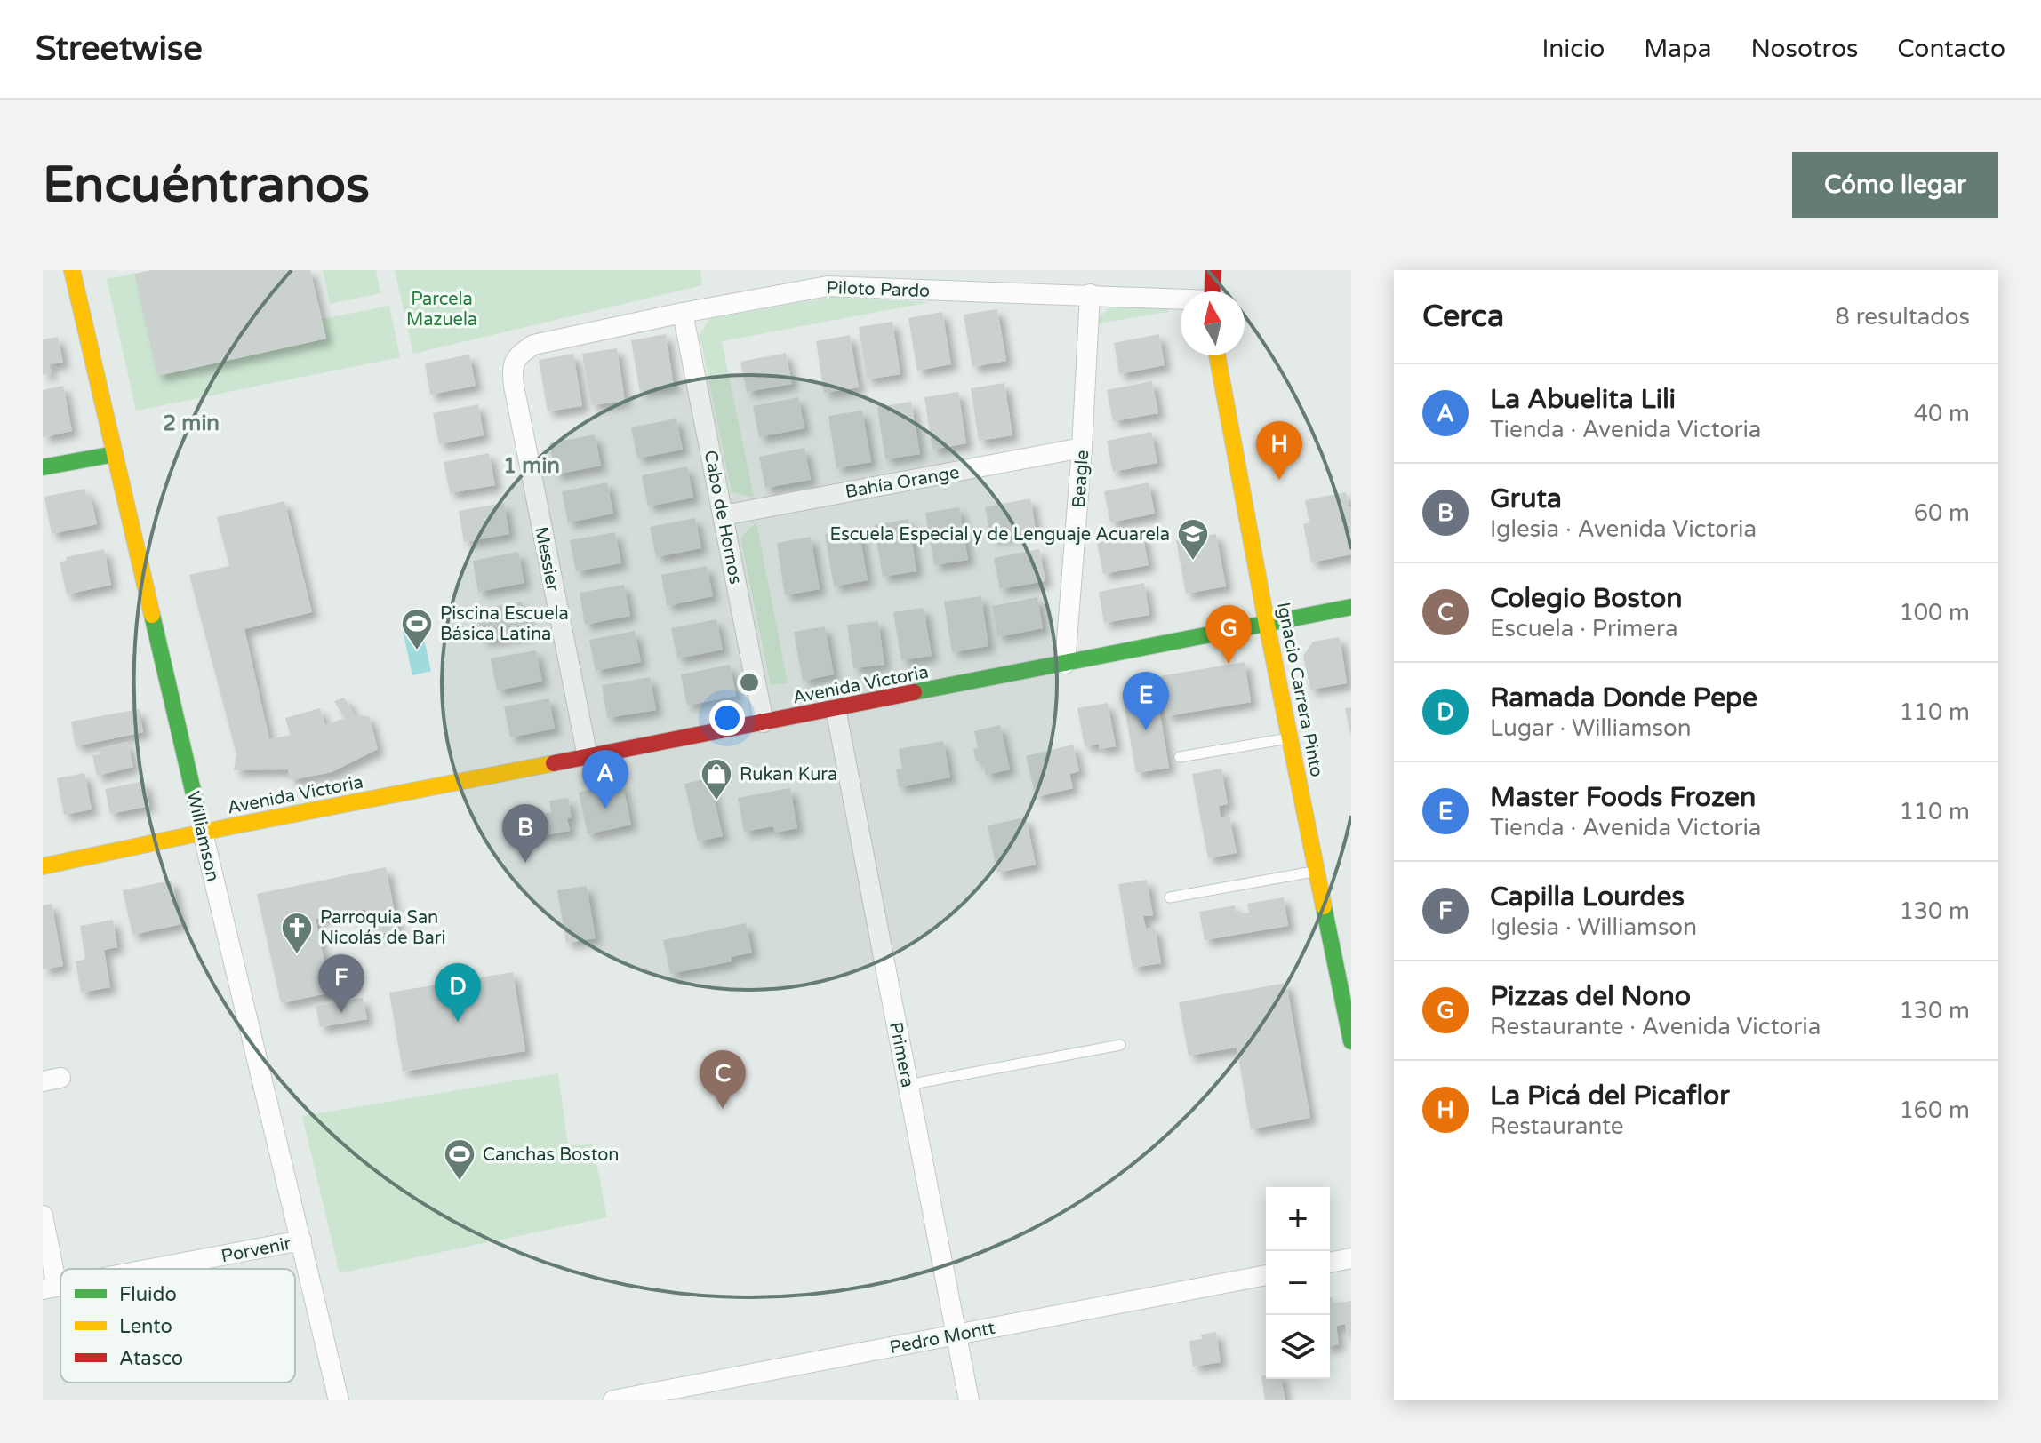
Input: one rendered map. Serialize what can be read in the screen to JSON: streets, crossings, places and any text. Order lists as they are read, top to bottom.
{
  "streets": {
    "street": [
      "Piloto Pardo",
      "Beagle",
      "Bahía Orange",
      "Cabo de Hornos",
      "Messier",
      "Avenida Victoria",
      "Ignacio Carrera Pinto",
      "Williamson",
      "Primera",
      "Porvenir",
      "Pedro Montt"
    ]
  },
  "crossings": [
    ["Piloto Pardo", "Beagle"],
    ["Piloto Pardo", "Cabo de Hornos"],
    ["Piloto Pardo", "Messier"],
    ["Beagle", "Bahía Orange"],
    ["Beagle", "Avenida Victoria"],
    ["Bahía Orange", "Cabo de Hornos"],
    ["Cabo de Hornos", "Avenida Victoria"],
    ["Messier", "Avenida Victoria"],
    ["Avenida Victoria", "Ignacio Carrera Pinto"],
    ["Avenida Victoria", "Williamson"],
    ["Avenida Victoria", "Primera"],
    ["Williamson", "Porvenir"],
    ["Primera", "Pedro Montt"]
  ],
  "parks": ["Parcela Mazuela"],
  "places": {
    "school or university": ["Escuela Especial y de Lenguaje Acuarela"],
    "sports": ["Piscina Escuela Básica Latina", "Canchas Boston"],
    "shop": ["Rukan Kura"],
    "church": ["Parroquia San Nicolás de Bari"]
  },
  "legend": ["Fluido", "Lento", "Atasco"],
  "north": "top",
  "page": {
    "header": "Streetwise",
    "nav": [
      "Inicio",
      "Mapa",
      "Nosotros",
      "Contacto"
    ],
    "buttons": "Cómo llegar",
    "title": "Encuéntranos",
    "heading": ["Cerca", "8 resultados"],
    "list": [
      {
        "mark": "A",
        "name": "La Abuelita Lili",
        "note": "Tienda · Avenida Victoria",
        "value": "40 m"
      },
      {
        "mark": "B",
        "name": "Gruta",
        "note": "Iglesia · Avenida Victoria",
        "value": "60 m"
      },
      {
        "mark": "C",
        "name": "Colegio Boston",
        "note": "Escuela · Primera",
        "value": "100 m"
      },
      {
        "mark": "D",
        "name": "Ramada Donde Pepe",
        "note": "Lugar · Williamson",
        "value": "110 m"
      },
      {
        "mark": "E",
        "name": "Master Foods Frozen",
        "note": "Tienda · Avenida Victoria",
        "value": "110 m"
      },
      {
        "mark": "F",
        "name": "Capilla Lourdes",
        "note": "Iglesia · Williamson",
        "value": "130 m"
      },
      {
        "mark": "G",
        "name": "Pizzas del Nono",
        "note": "Restaurante · Avenida Victoria",
        "value": "130 m"
      },
      {
        "mark": "H",
        "name": "La Picá del Picaflor",
        "note": "Restaurante",
        "value": "160 m"
      }
    ],
    "pins": [
      "H",
      "G",
      "E",
      "A",
      "B",
      "F",
      "D",
      "C"
    ],
    "map_buttons": ["+", "−"]
  },
  "rings": ["2 min", "1 min"]
}
